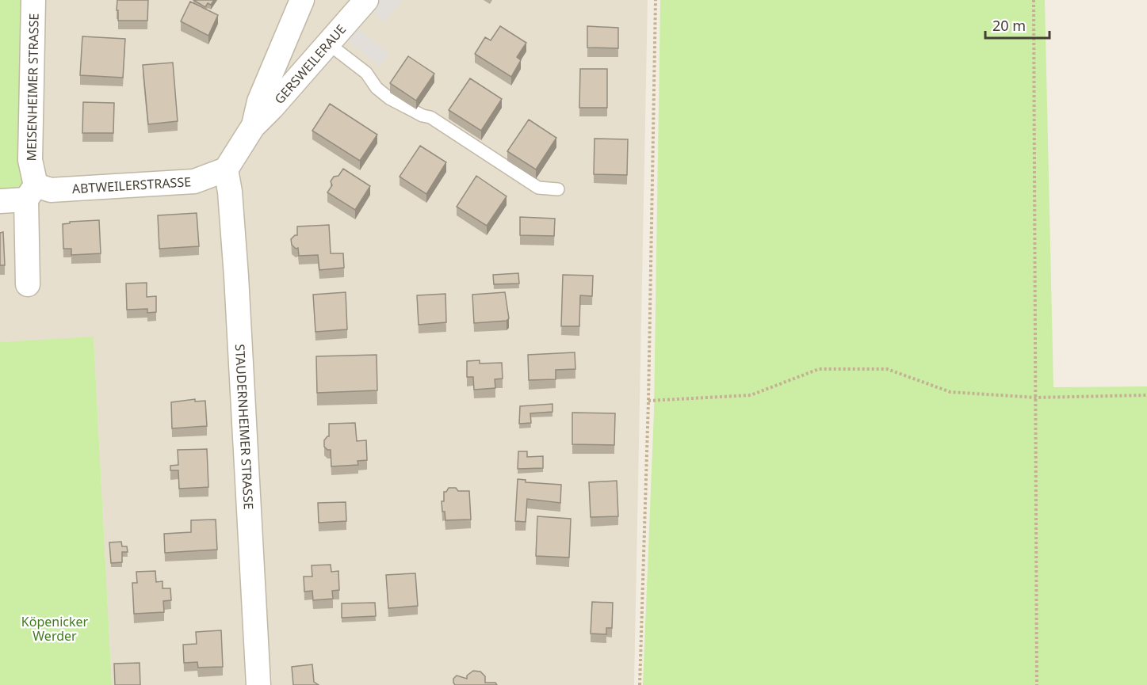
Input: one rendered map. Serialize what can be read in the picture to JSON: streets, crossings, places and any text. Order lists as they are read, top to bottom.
{
  "streets": {
    "street": [
      "GERSWEILERAUE",
      "MEISENHEIMER STRASSE",
      "ABTWEILERSTRASSE",
      "STAUDERNHEIMER STRASSE"
    ]
  },
  "crossings": [
    ["GERSWEILERAUE", "ABTWEILERSTRASSE"],
    ["GERSWEILERAUE", "STAUDERNHEIMER STRASSE"],
    ["MEISENHEIMER STRASSE", "ABTWEILERSTRASSE"],
    ["ABTWEILERSTRASSE", "STAUDERNHEIMER STRASSE"]
  ],
  "parks": ["Köpenicker Werder"],
  "scale_bar": "20 m"
}
